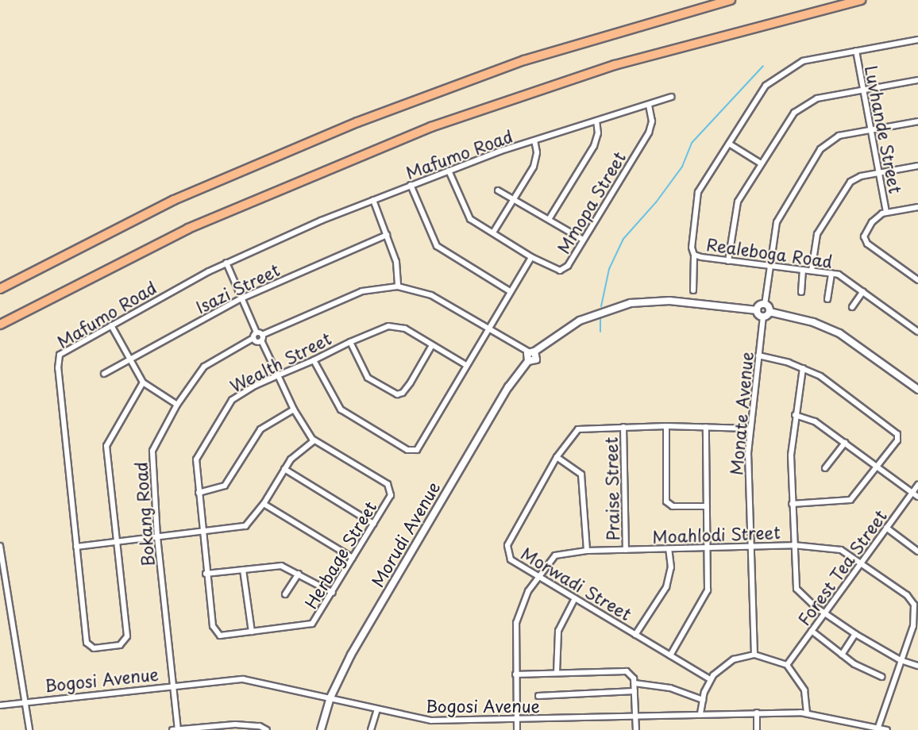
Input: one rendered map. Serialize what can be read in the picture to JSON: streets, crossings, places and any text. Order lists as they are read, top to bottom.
{
  "streets": {
    "street": [
      "Luvhande Street",
      "Mafumo Road",
      "Mmopa Street",
      "Realeboga Road",
      "Isazi Street",
      "Wealth Street",
      "Monate Avenue",
      "Praise Street",
      "Bokang Road",
      "Morudi Avenue",
      "Moahlodi Street",
      "Herbage Street",
      "Forest Tea Street",
      "Morwadi Street",
      "Bogosi Avenue"
    ]
  },
  "crossings": [
    ["Luvhande Street", "Realeboga Road"],
    ["Mafumo Road", "Mmopa Street"],
    ["Wealth Street", "Herbage Street"],
    ["Monate Avenue", "Moahlodi Street"],
    ["Monate Avenue", "Morwadi Street"],
    ["Praise Street", "Moahlodi Street"],
    ["Praise Street", "Morwadi Street"],
    ["Bokang Road", "Bogosi Avenue"],
    ["Morudi Avenue", "Bogosi Avenue"],
    ["Moahlodi Street", "Forest Tea Street"],
    ["Moahlodi Street", "Morwadi Street"],
    ["Moahlodi Street", "Bogosi Avenue"]
  ]
}
